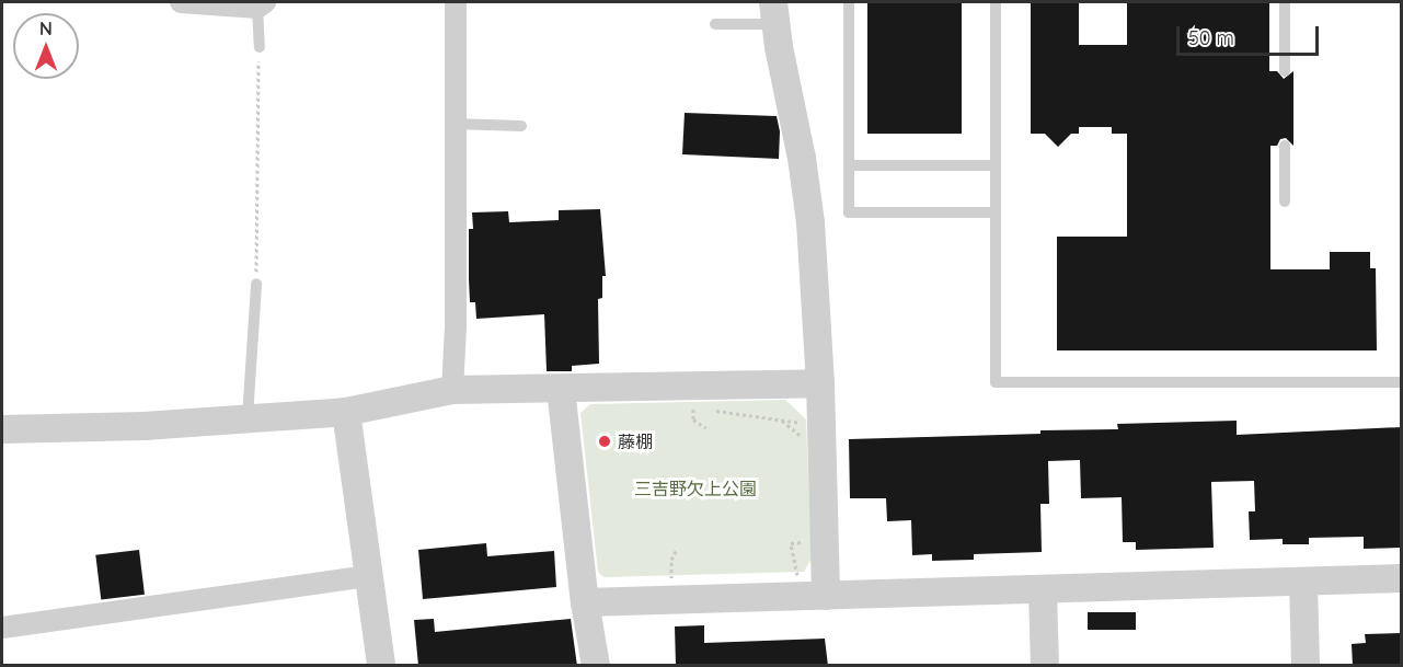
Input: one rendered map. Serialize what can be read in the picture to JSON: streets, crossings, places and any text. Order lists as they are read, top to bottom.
{
  "parks": ["三吉野欠上公園"],
  "places": ["藤棚"],
  "scale_bar": "50 m",
  "north": "top"
}
